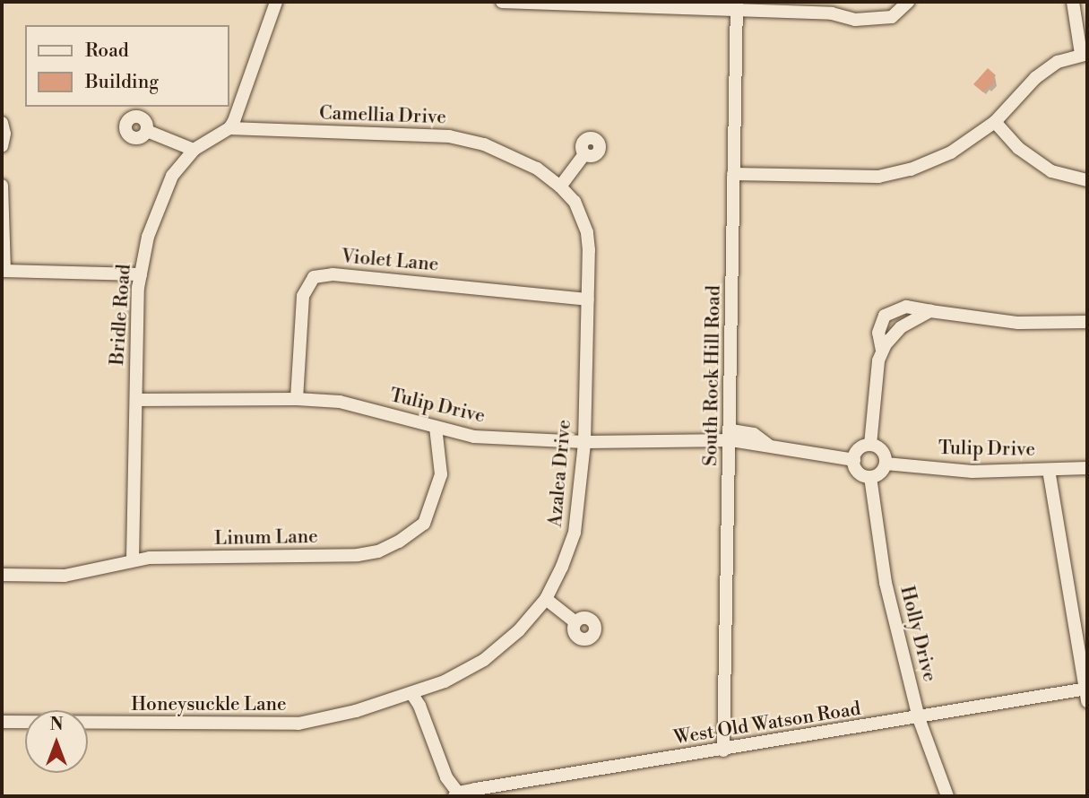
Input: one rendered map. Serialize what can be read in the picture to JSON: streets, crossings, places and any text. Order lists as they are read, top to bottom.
{
  "streets": {
    "street": [
      "Camellia Drive",
      "Violet Lane",
      "Bridle Road",
      "South Rock Hill Road",
      "Tulip Drive",
      "Azalea Drive",
      "Linum Lane",
      "Holly Drive",
      "Honeysuckle Lane",
      "West Old Watson Road"
    ]
  },
  "crossings": [
    ["Camellia Drive", "Bridle Road"],
    ["Camellia Drive", "Azalea Drive"],
    ["Violet Lane", "Tulip Drive"],
    ["Violet Lane", "Azalea Drive"],
    ["Bridle Road", "Tulip Drive"],
    ["Bridle Road", "Linum Lane"],
    ["South Rock Hill Road", "Tulip Drive"],
    ["South Rock Hill Road", "West Old Watson Road"],
    ["Tulip Drive", "Azalea Drive"],
    ["Tulip Drive", "Linum Lane"],
    ["Tulip Drive", "Holly Drive"],
    ["Azalea Drive", "Honeysuckle Lane"],
    ["Holly Drive", "West Old Watson Road"]
  ],
  "legend": ["Road", "Building"],
  "north": "top"
}
